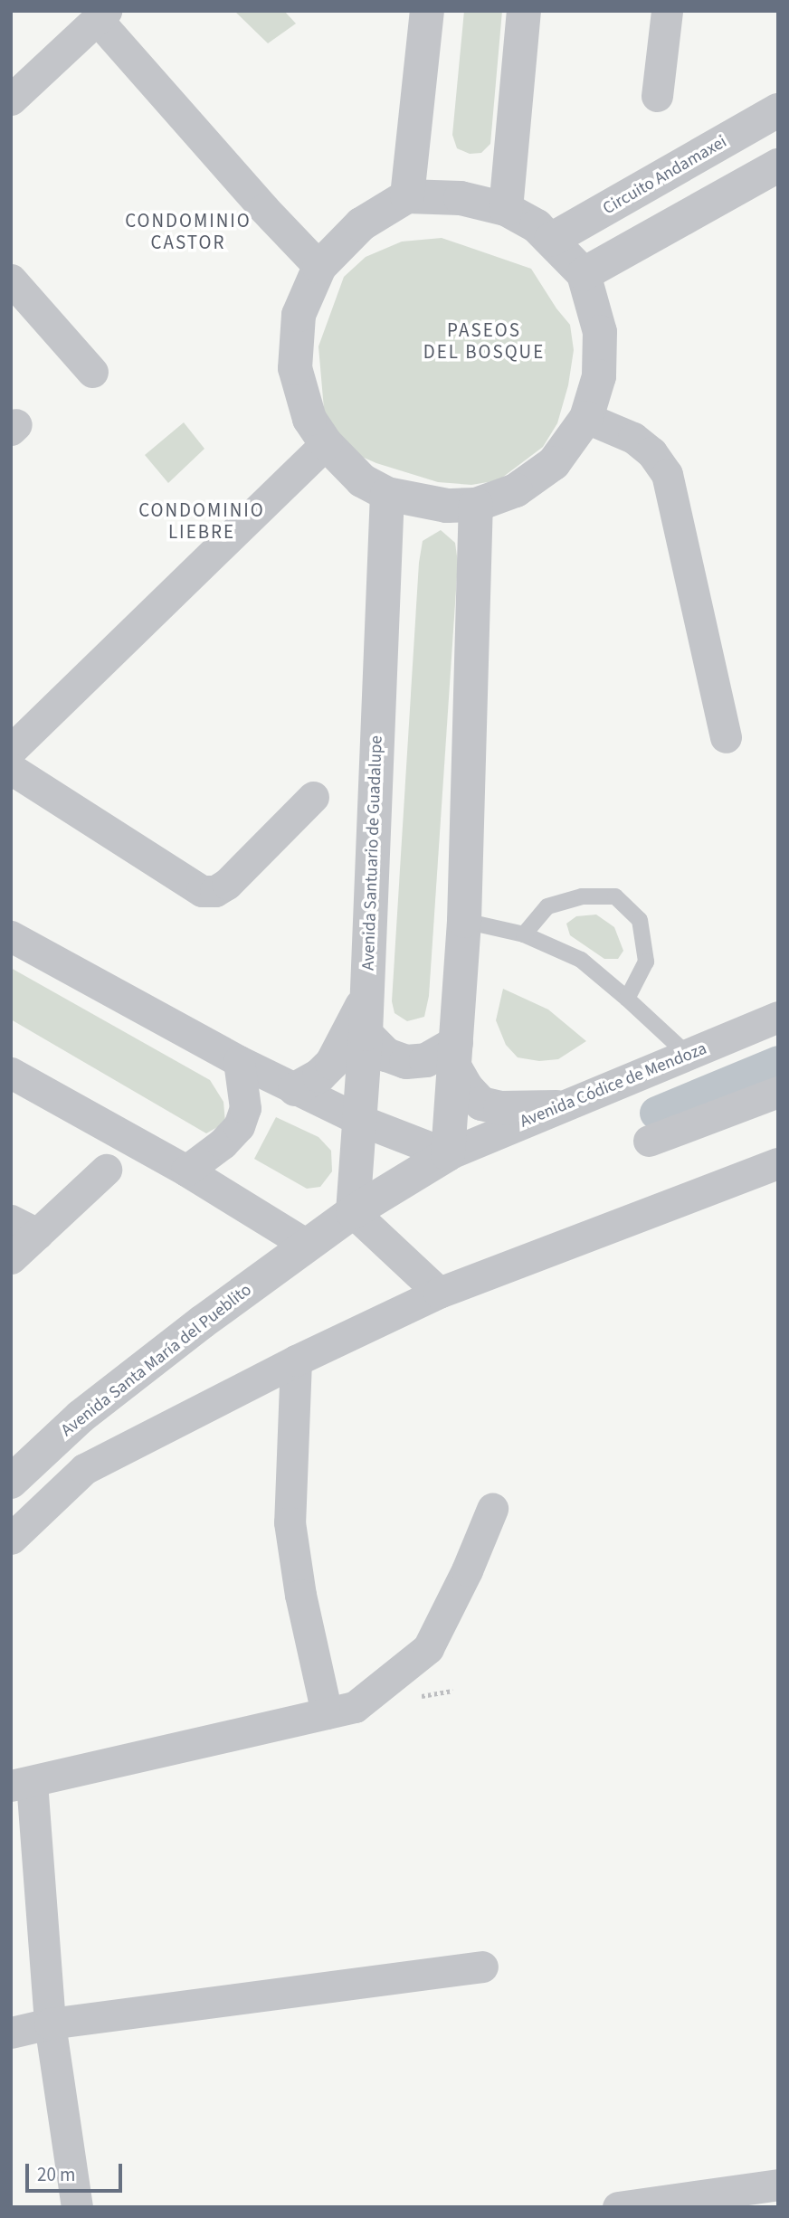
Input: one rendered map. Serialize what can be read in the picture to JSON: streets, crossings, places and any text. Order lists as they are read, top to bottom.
{
  "streets": {
    "street": [
      "Circuito Andamaxei",
      "Avenida Santuario de Guadalupe",
      "Avenida Códice de Mendoza",
      "Avenida Santa María del Pueblito"
    ]
  },
  "crossings": [
    ["Avenida Santuario de Guadalupe", "Avenida Códice de Mendoza"],
    ["Avenida Santuario de Guadalupe", "Avenida Santa María del Pueblito"],
    ["Avenida Códice de Mendoza", "Avenida Santa María del Pueblito"]
  ],
  "districts": ["CONDOMINIO CASTOR", "PASEOS DEL BOSQUE", "CONDOMINIO LIEBRE"],
  "scale_bar": "20 m"
}
